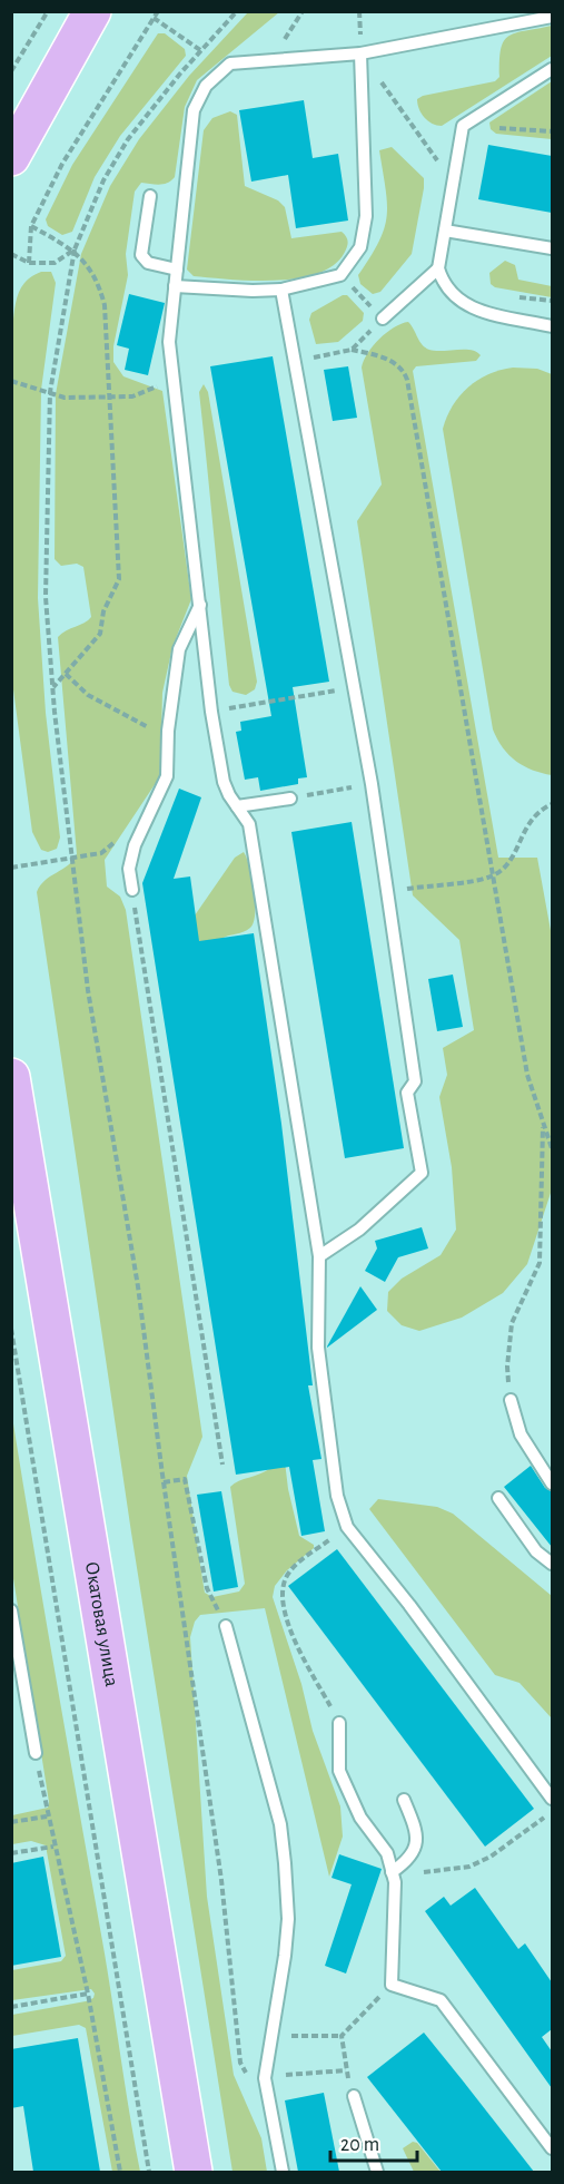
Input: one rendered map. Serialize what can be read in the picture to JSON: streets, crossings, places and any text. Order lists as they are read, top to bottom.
{
  "streets": {
    "main road": ["Окатовая улица"]
  },
  "scale_bar": "20 m"
}
